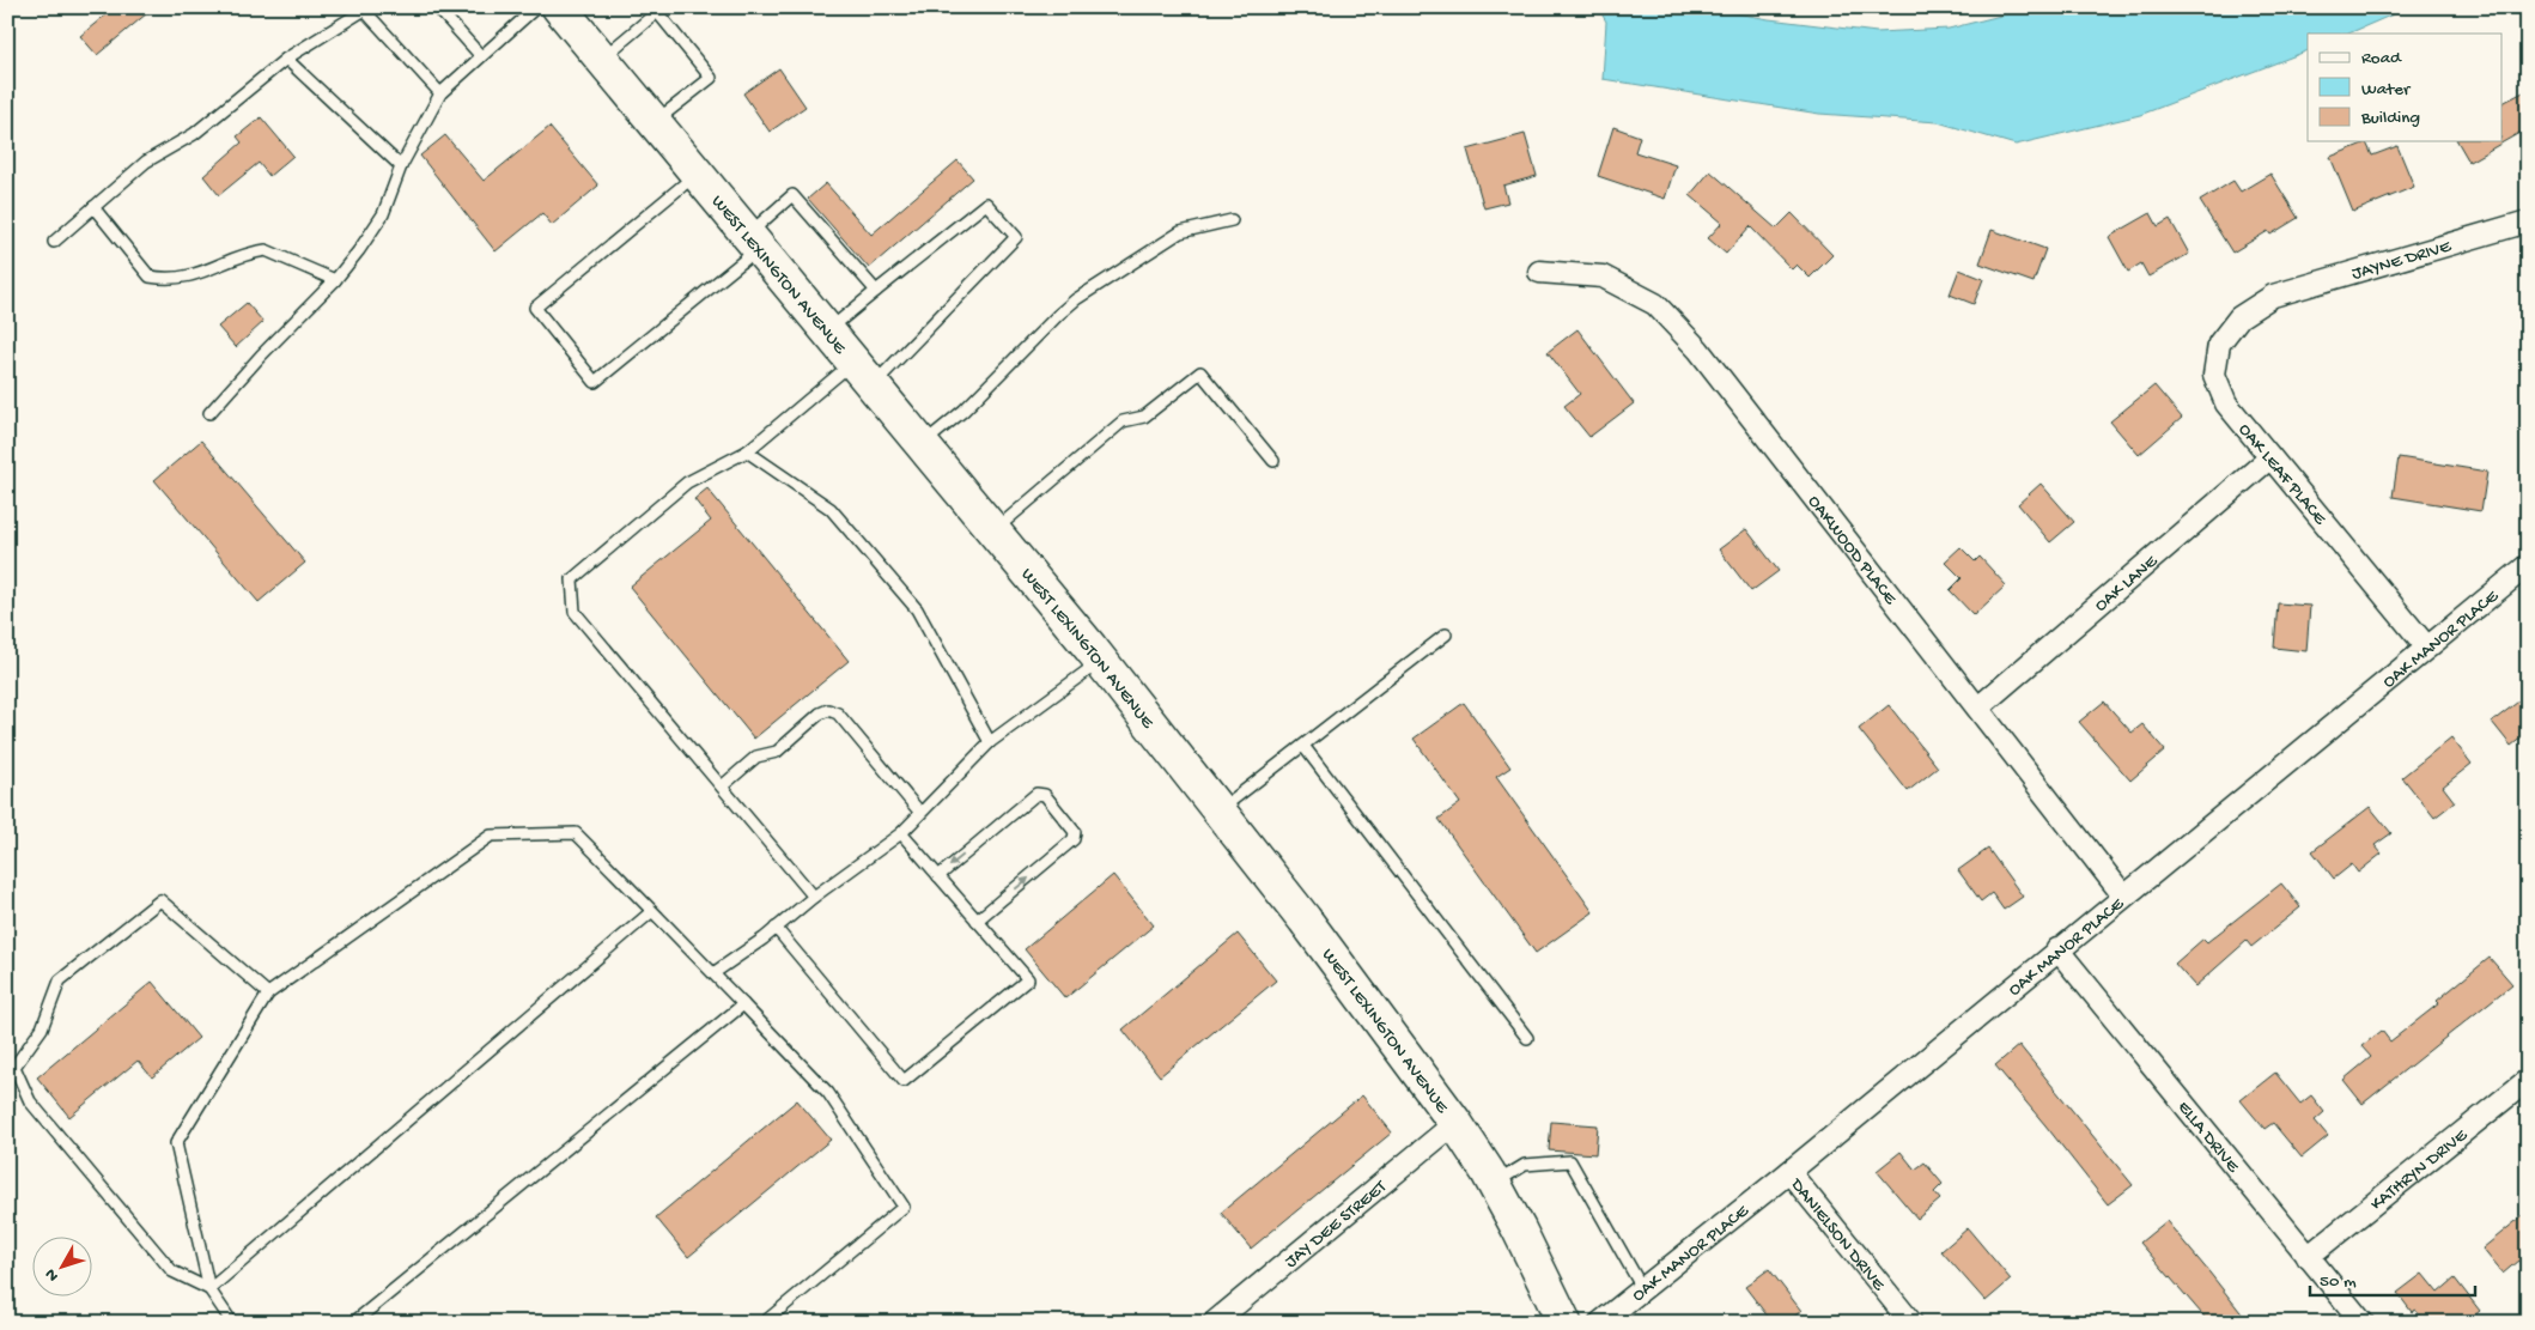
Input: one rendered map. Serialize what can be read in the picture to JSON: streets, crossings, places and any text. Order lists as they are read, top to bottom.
{
  "streets": {
    "main road": ["WEST LEXINGTON AVENUE"],
    "street": [
      "JAYNE DRIVE",
      "OAK LEAF PLACE",
      "OAKWOOD PLACE",
      "OAK LANE",
      "OAK MANOR PLACE",
      "ELLA DRIVE",
      "KATHRYN DRIVE",
      "JAY DEE STREET",
      "DANIELSON DRIVE"
    ]
  },
  "crossings": [
    ["JAYNE DRIVE", "OAK LEAF PLACE"],
    ["WEST LEXINGTON AVENUE", "JAY DEE STREET"],
    ["OAK LEAF PLACE", "OAK LANE"],
    ["OAK LEAF PLACE", "OAK MANOR PLACE"],
    ["OAKWOOD PLACE", "OAK LANE"],
    ["OAKWOOD PLACE", "OAK MANOR PLACE"],
    ["OAK MANOR PLACE", "ELLA DRIVE"],
    ["OAK MANOR PLACE", "DANIELSON DRIVE"],
    ["ELLA DRIVE", "KATHRYN DRIVE"]
  ],
  "legend": ["Road", "Water", "Building"],
  "scale_bar": "50 m",
  "north": "bottom left"
}
